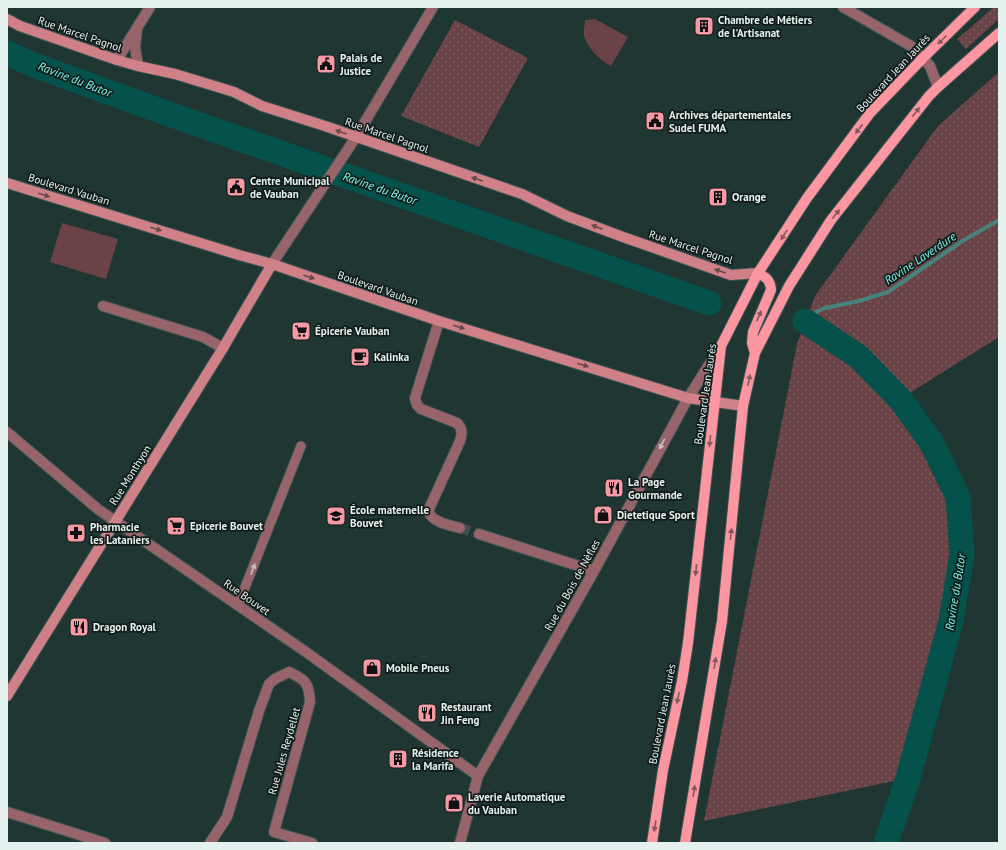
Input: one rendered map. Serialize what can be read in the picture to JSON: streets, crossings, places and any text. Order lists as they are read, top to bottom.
{
  "streets": {
    "main road": [
      "Rue Marcel Pagnol",
      "Boulevard Jean Jaurès",
      "Boulevard Vauban",
      "Rue Monthyon"
    ],
    "street": ["Rue du Bois de Nèfles", "Rue Bouvet", "Rue Jules Reydellet"]
  },
  "crossings": [
    ["Rue Marcel Pagnol", "Boulevard Jean Jaurès"],
    ["Boulevard Jean Jaurès", "Boulevard Vauban"],
    ["Boulevard Jean Jaurès", "Rue du Bois de Nèfles"],
    ["Boulevard Vauban", "Rue Monthyon"],
    ["Boulevard Vauban", "Rue du Bois de Nèfles"],
    ["Rue Monthyon", "Rue Bouvet"],
    ["Rue du Bois de Nèfles", "Rue Bouvet"]
  ],
  "one_way": ["Rue Marcel Pagnol", "Boulevard Vauban"],
  "water": ["Ravine du Butor", "Ravine Laverdure"],
  "places": {
    "building": ["Chambre de Métiers de l'Artisanat", "Orange", "Résidence la Marifa"],
    "public building": ["Palais de Justice", "Archives départementales Sudel FUMA", "Centre Municipal de Vauban"],
    "supermarket": ["Épicerie Vauban", "Epicerie Bouvet"],
    "cafe": ["Kalinka"],
    "restaurant": ["La Page Gourmande", "Dragon Royal", "Restaurant Jin Feng"],
    "shop": ["Dietetique Sport", "Mobile Pneus", "Laverie Automatique du Vauban"],
    "school or university": ["École maternelle Bouvet"],
    "pharmacy": ["Pharmacie les Lataniers"]
  }
}
